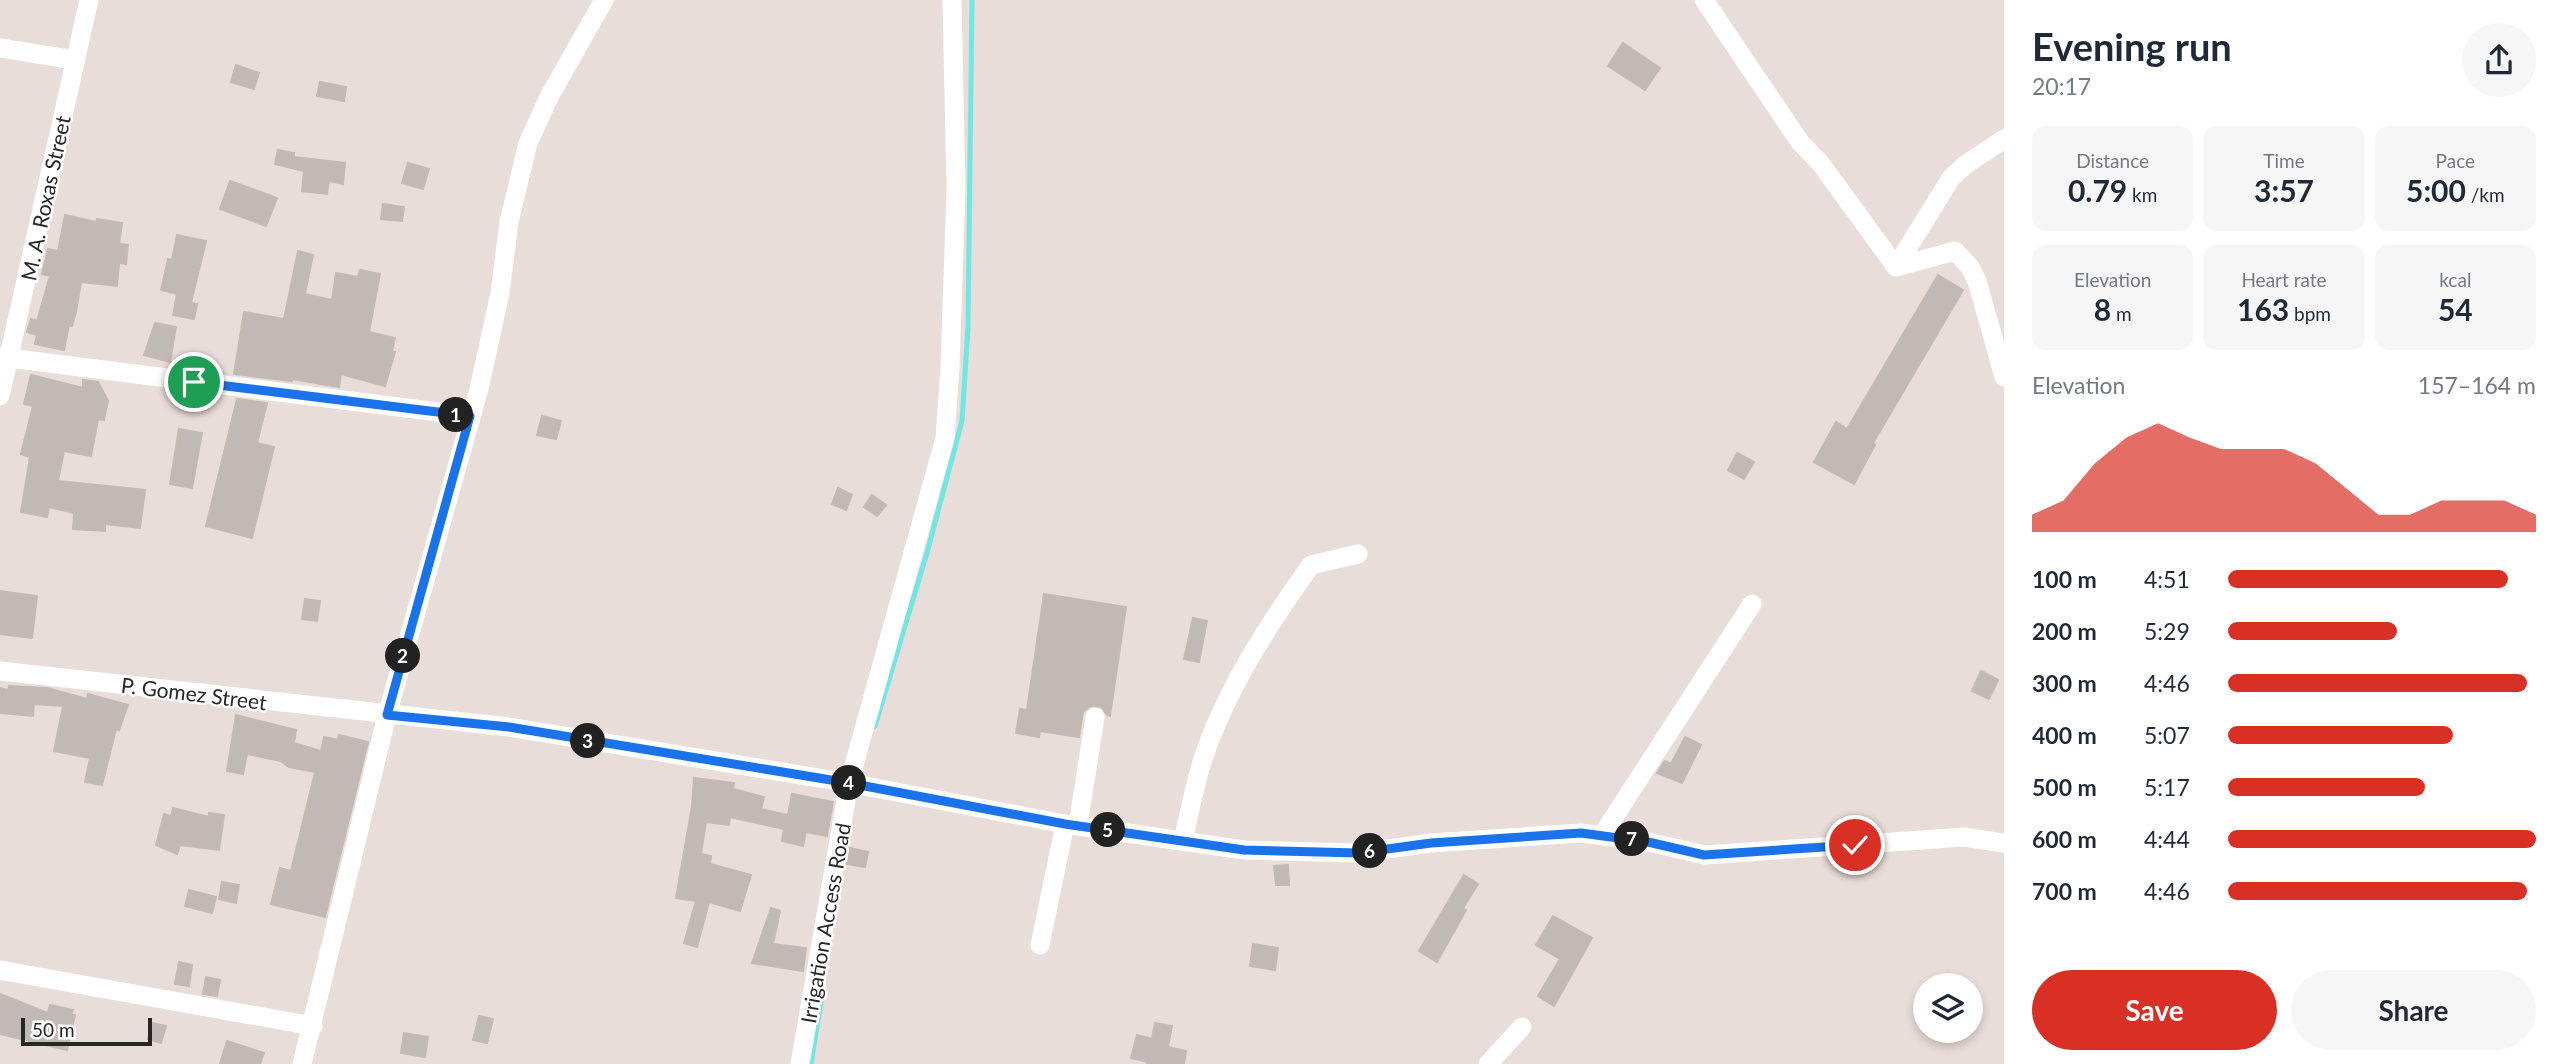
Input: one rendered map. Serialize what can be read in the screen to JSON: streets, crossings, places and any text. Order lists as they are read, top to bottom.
{
  "streets": {
    "street": ["M. A. Roxas Street", "P. Gomez Street", "Irrigation Access Road"]
  },
  "crossings": [
    ["P. Gomez Street", "Irrigation Access Road"]
  ],
  "scale_bar": "50 m",
  "page": {
    "heading": ["Evening run", "20:17"],
    "stats": [
      ["Distance", "0.79 km"],
      ["Time", "3:57"],
      ["Pace", "5:00 /km"],
      ["Elevation", "8 m"],
      ["Heart rate", "163 bpm"],
      ["kcal", "54"]
    ],
    "chart": ["Elevation", "157–164 m"],
    "pins": [
      "1",
      "2",
      "3",
      "4",
      "5",
      "7",
      "6"
    ],
    "list": [
      {
        "name": "100 m",
        "note": "4:51"
      },
      {
        "name": "200 m",
        "note": "5:29"
      },
      {
        "name": "300 m",
        "note": "4:46"
      },
      {
        "name": "400 m",
        "note": "5:07"
      },
      {
        "name": "500 m",
        "note": "5:17"
      },
      {
        "name": "600 m",
        "note": "4:44"
      },
      {
        "name": "700 m",
        "note": "4:46"
      }
    ],
    "buttons": ["Save", "Share"],
    "scale": "50 m"
  }
}
